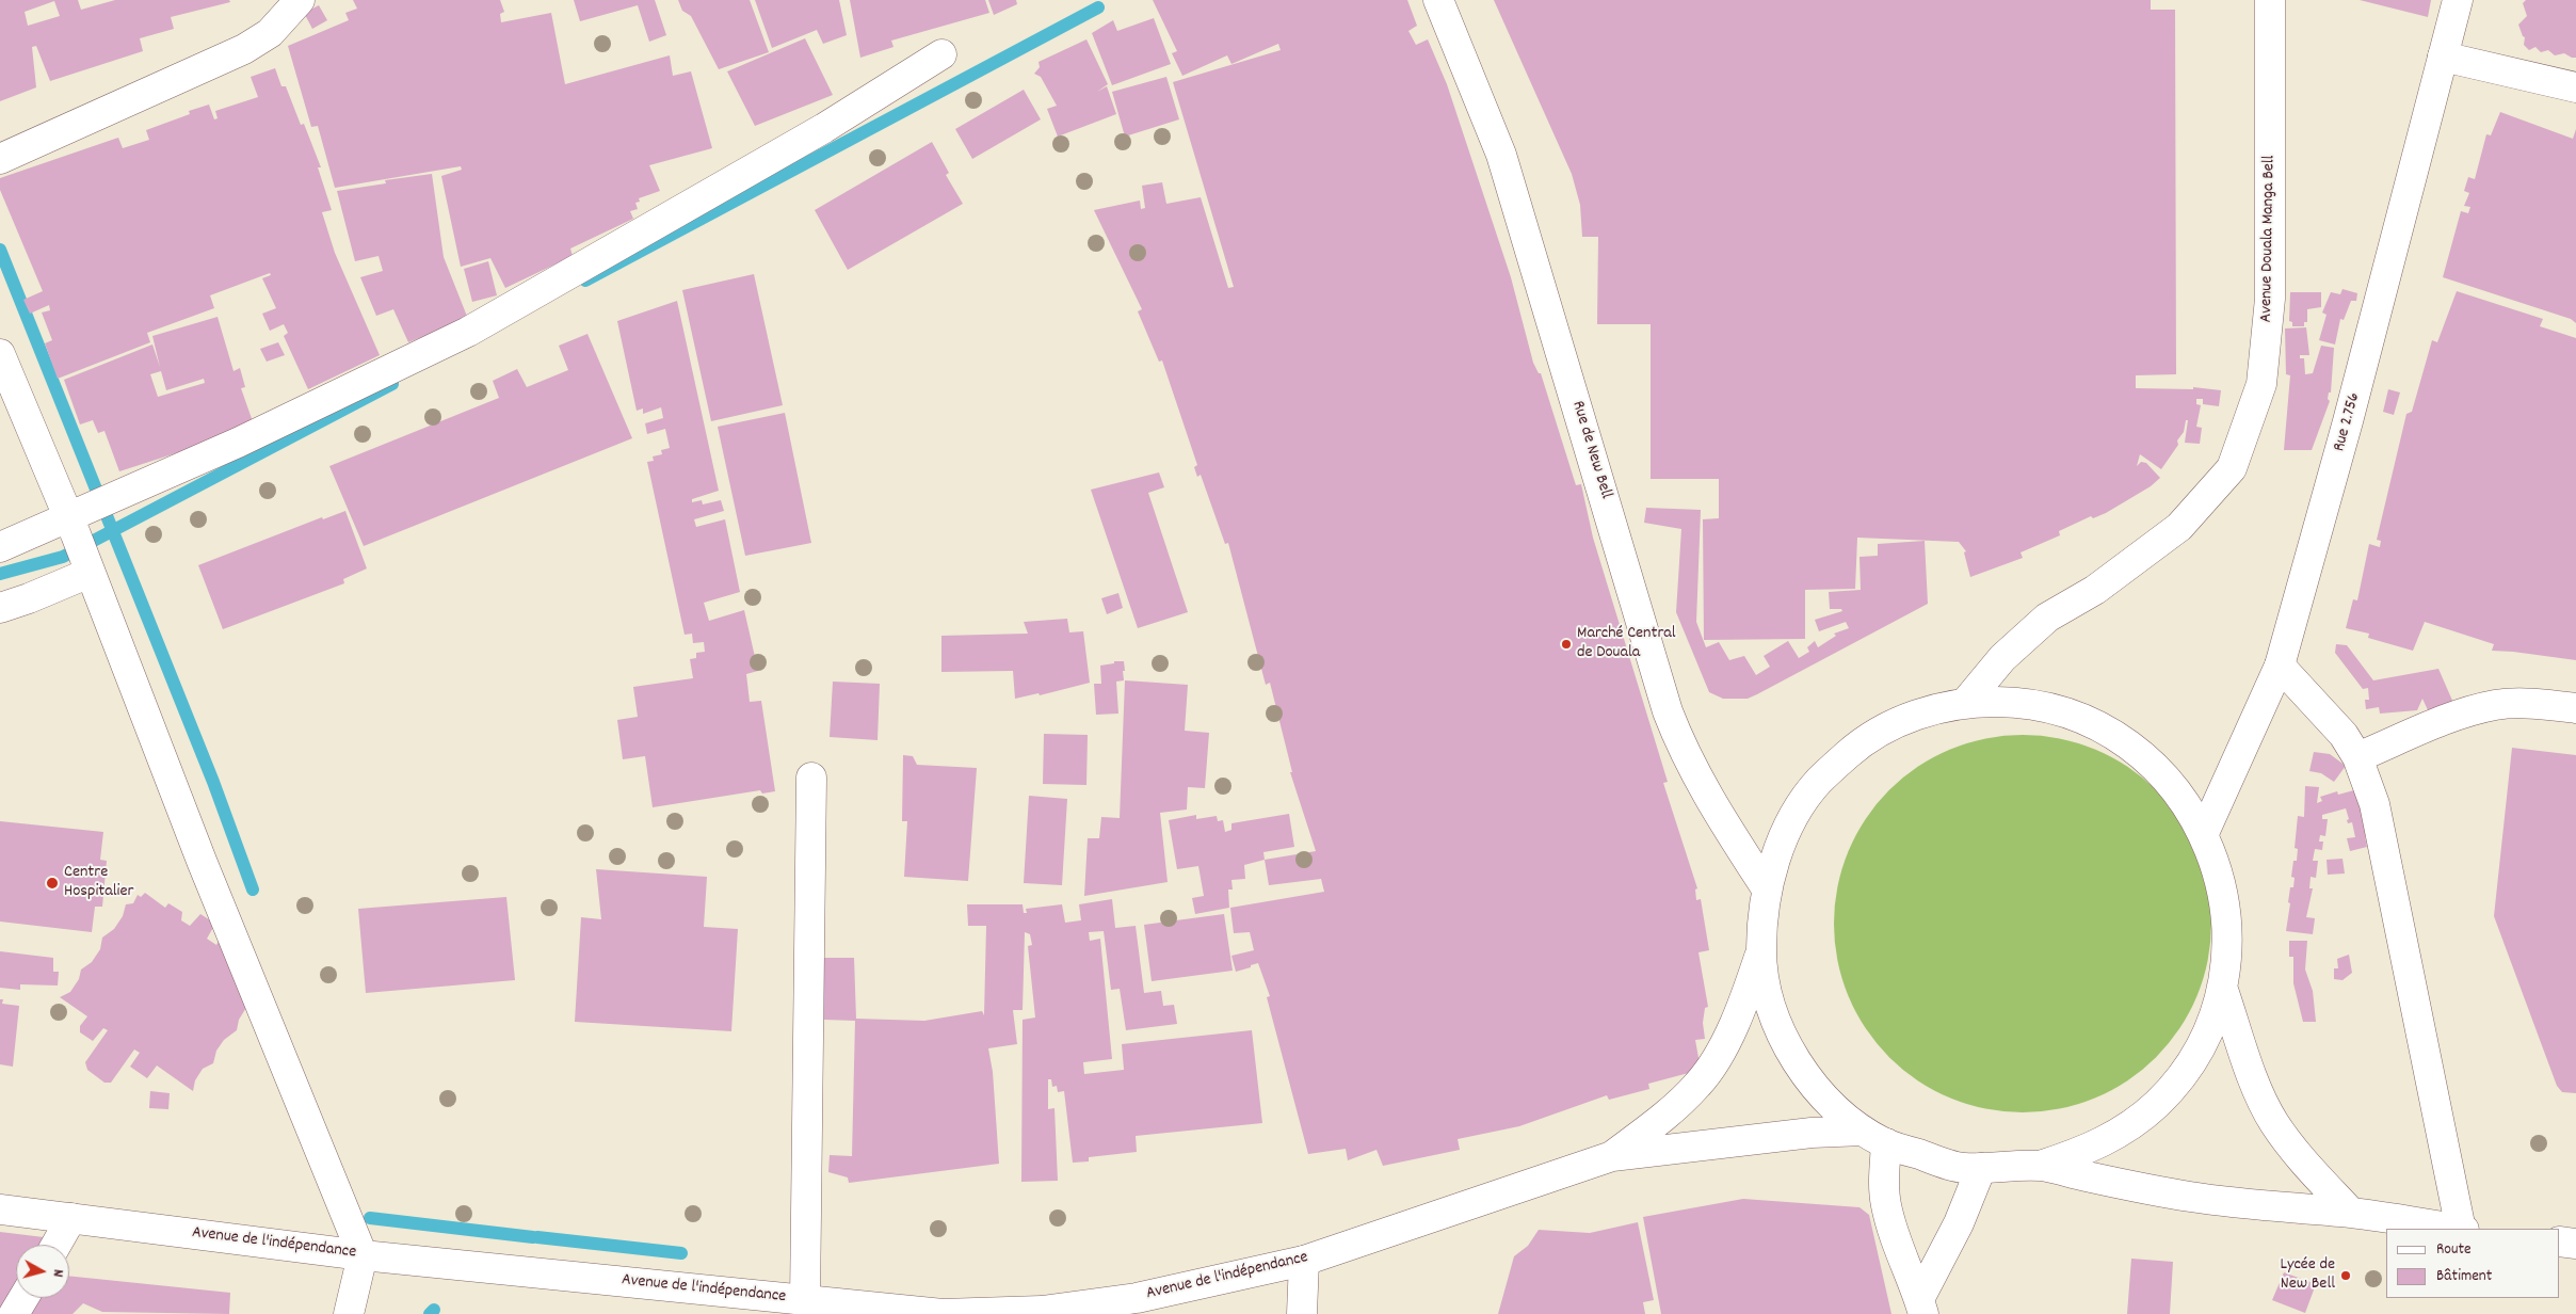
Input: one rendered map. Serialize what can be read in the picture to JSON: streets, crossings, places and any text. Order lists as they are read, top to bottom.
{
  "streets": {
    "street": [
      "Avenue Douala Manga Bell",
      "Rue 2.756",
      "Rue de New Bell",
      "Avenue de l'indépendance"
    ]
  },
  "places": ["Marché Central de Douala", "Centre Hospitalier", "Lycée de New Bell"],
  "legend": ["Route", "Bâtiment"],
  "north": "right"
}
